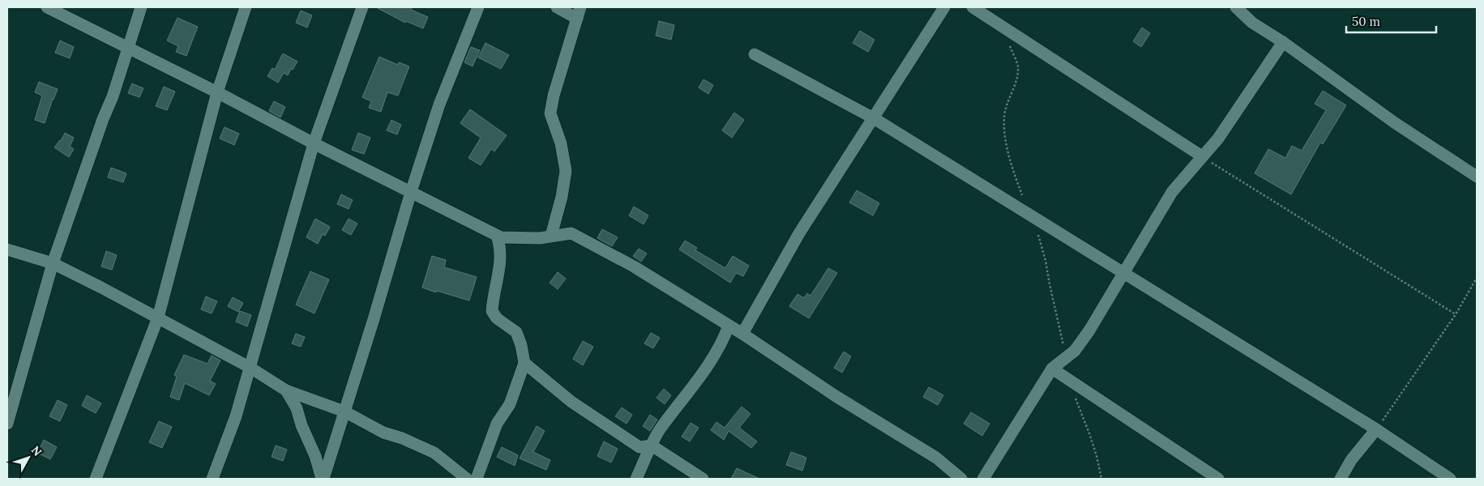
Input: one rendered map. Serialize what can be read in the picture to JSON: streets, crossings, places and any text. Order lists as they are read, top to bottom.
{
  "scale_bar": "50 m",
  "north": "top right"
}
